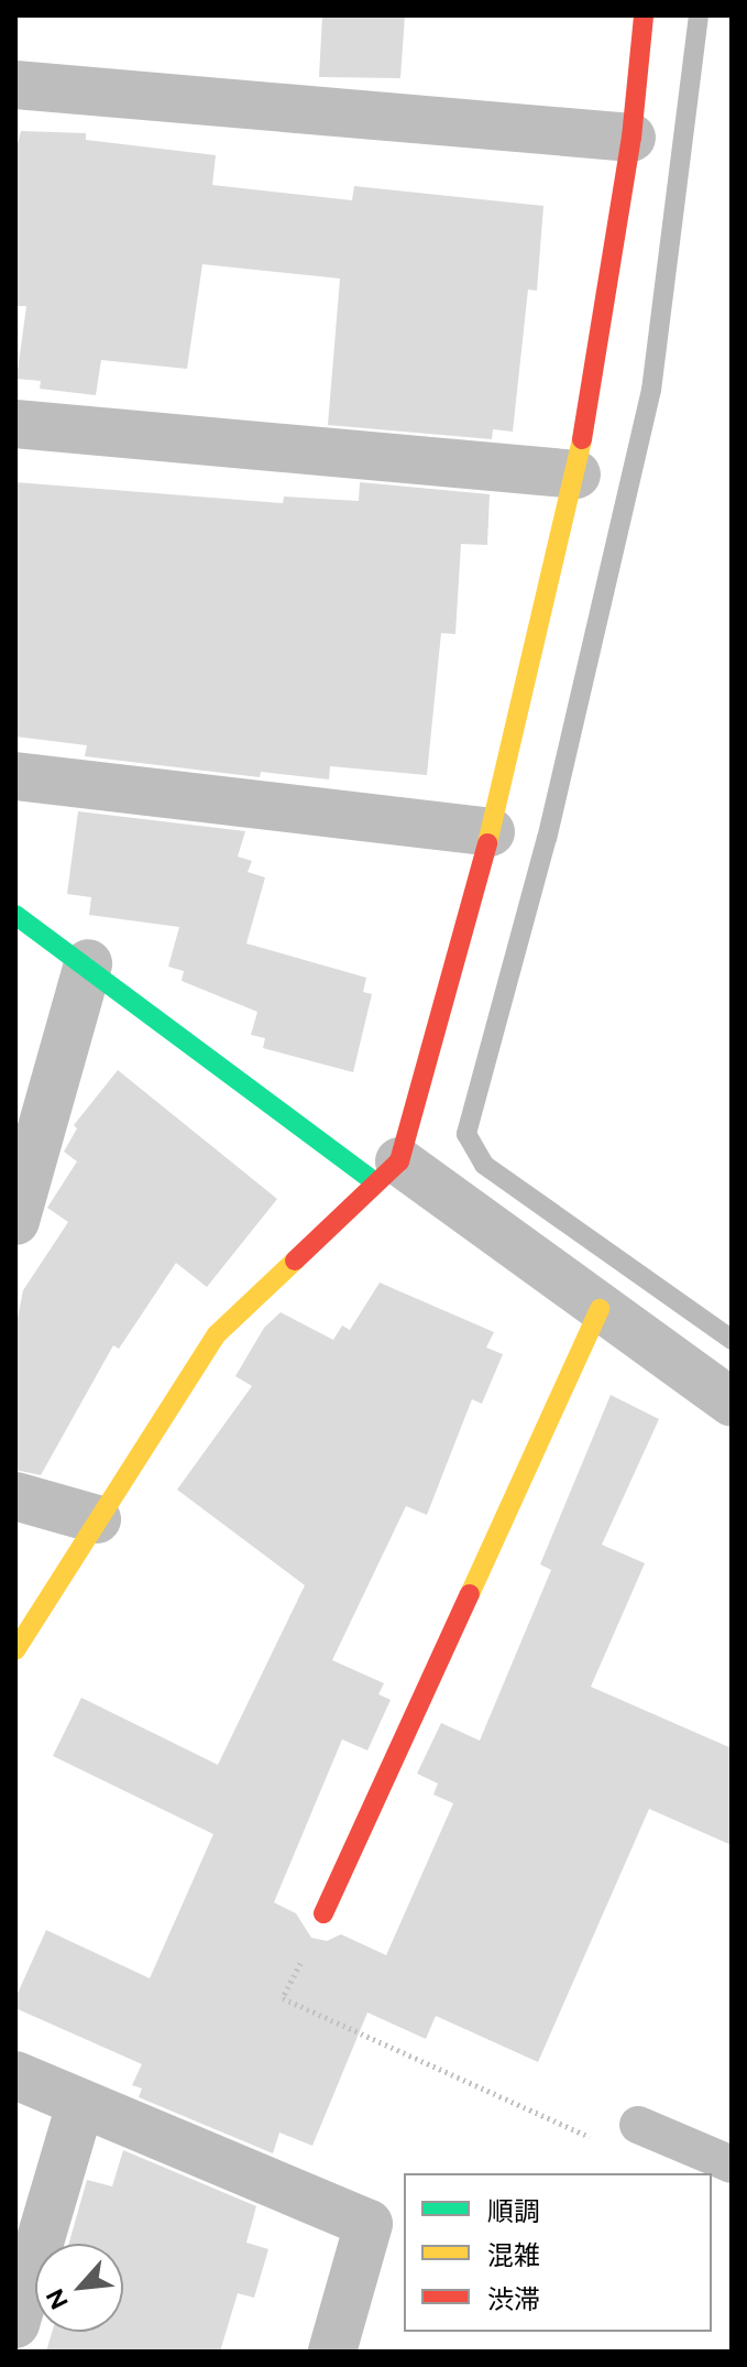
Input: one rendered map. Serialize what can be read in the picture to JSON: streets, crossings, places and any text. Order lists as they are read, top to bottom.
{
  "legend": ["順調", "混雑", "渋滞"],
  "north": "bottom left"
}
